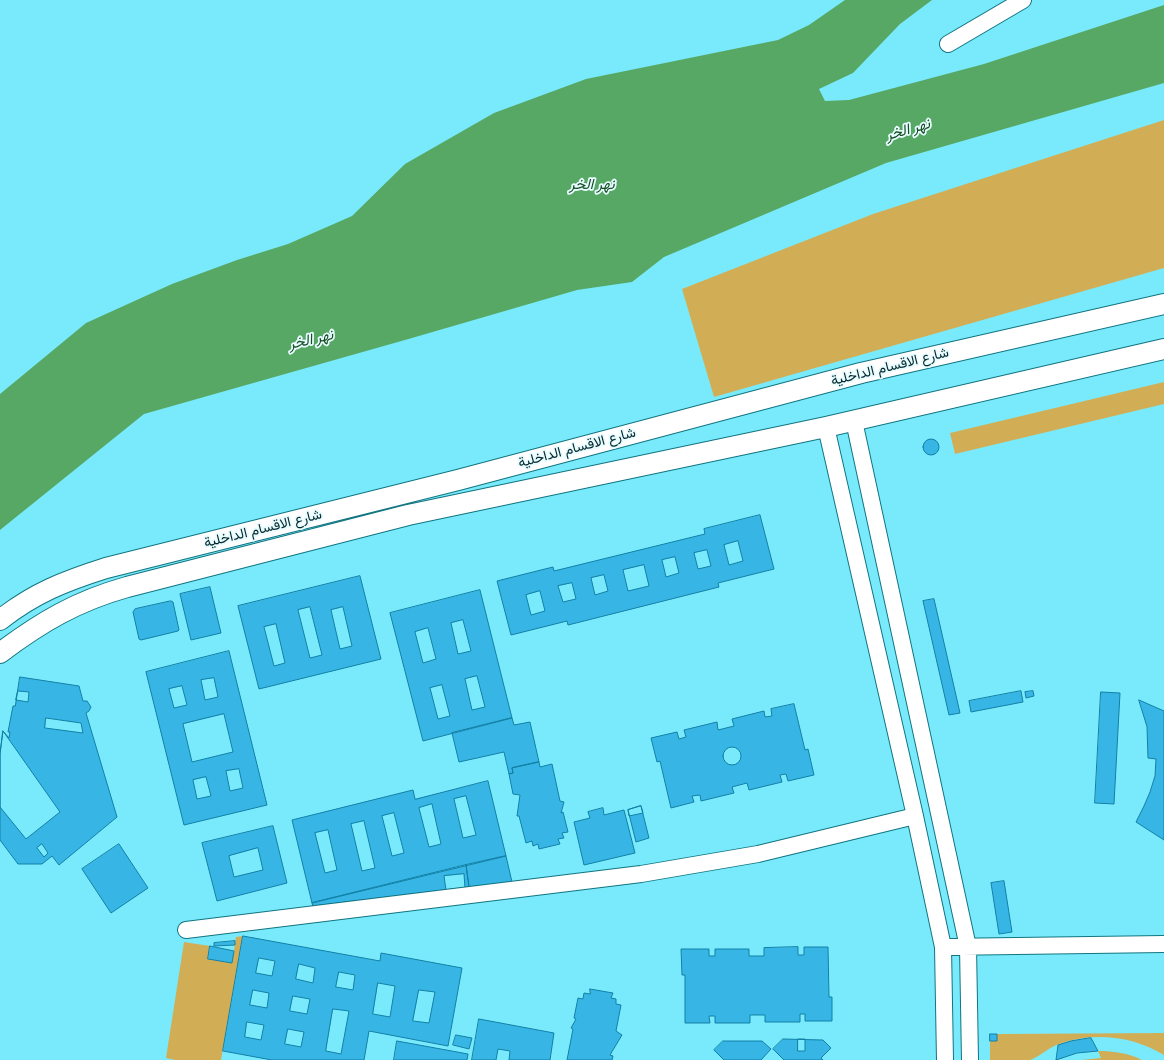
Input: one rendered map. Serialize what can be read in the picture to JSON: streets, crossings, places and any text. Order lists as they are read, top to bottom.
{
  "streets": {
    "street": ["شارع الاقسام الداخلية"]
  },
  "water": ["نهر الخر"]
}
